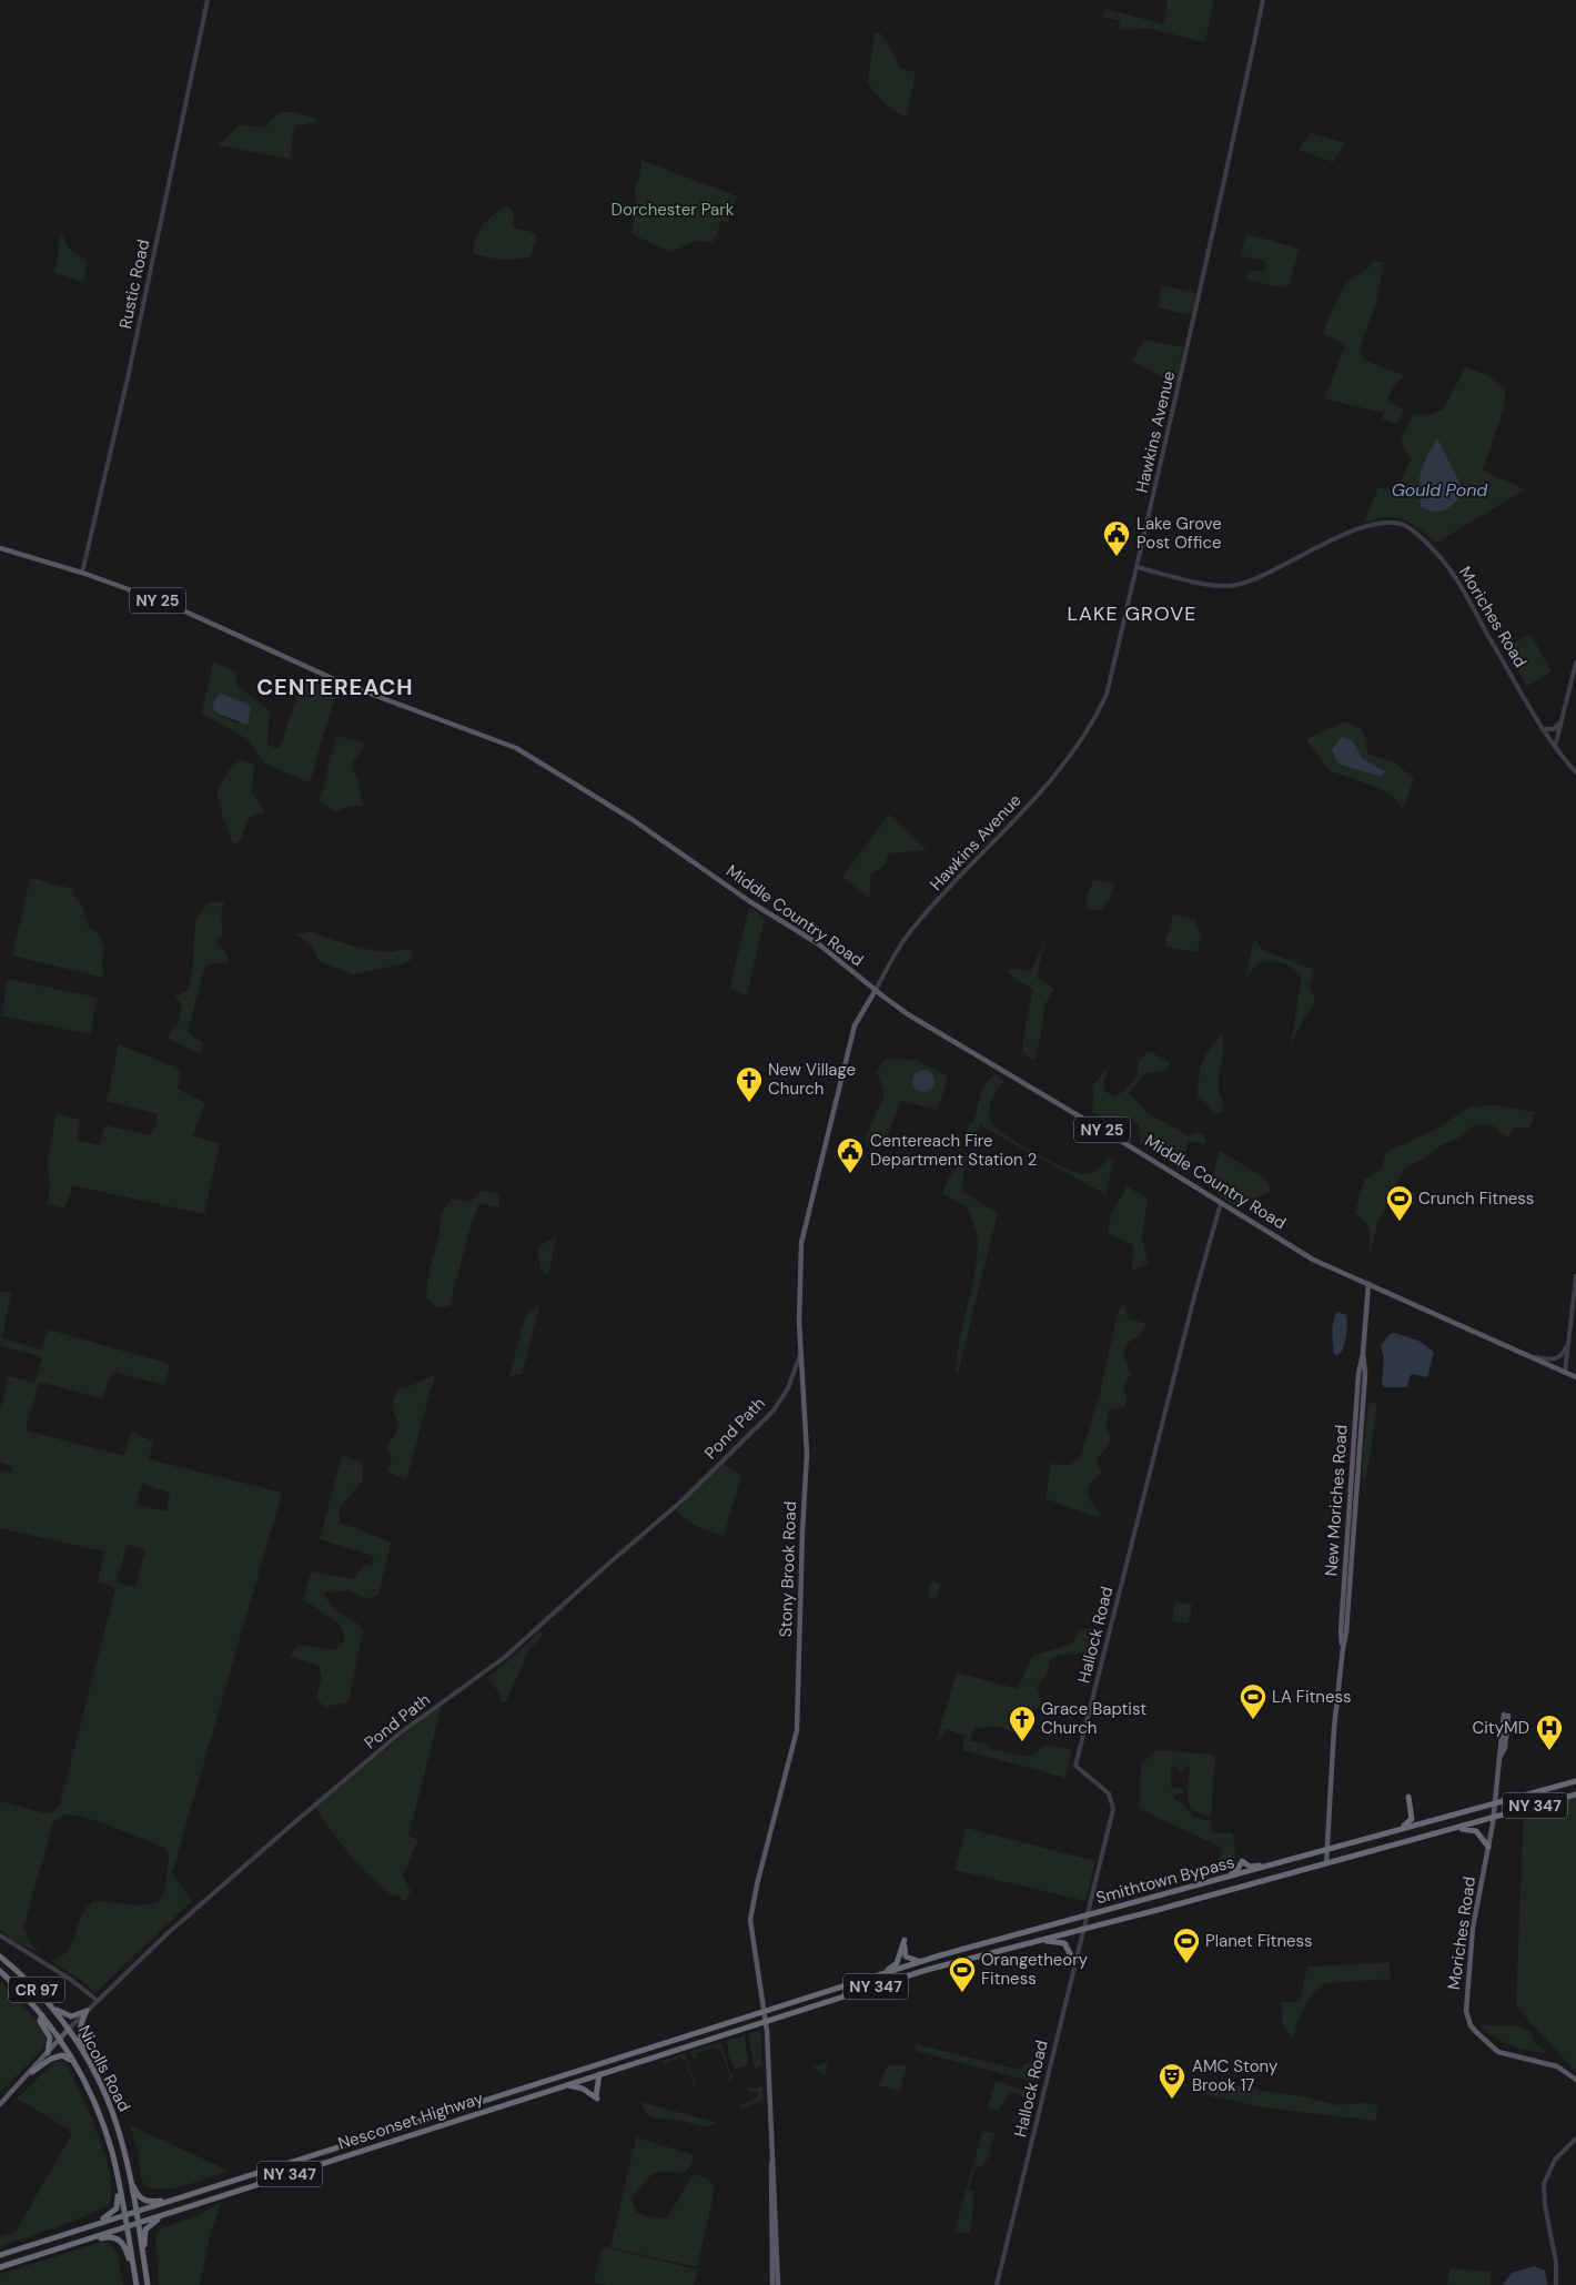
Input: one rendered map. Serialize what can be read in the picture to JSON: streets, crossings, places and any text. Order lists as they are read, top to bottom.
{
  "streets": {
    "highway": [
      "NY 347",
      "Smithtown Bypass",
      "CR 97",
      "Nicolls Road",
      "Nesconset Highway"
    ],
    "main road": [
      "NY 25",
      "Moriches Road",
      "Middle Country Road",
      "Pond Path",
      "New Moriches Road",
      "Stony Brook Road"
    ],
    "street": ["Rustic Road", "Hawkins Avenue", "Hallock Road"]
  },
  "crossings": [
    ["Rustic Road", "Middle Country Road"],
    ["Hawkins Avenue", "Moriches Road"],
    ["Hawkins Avenue", "Middle Country Road"],
    ["Hawkins Avenue", "Stony Brook Road"],
    ["Moriches Road", "Smithtown Bypass"],
    ["Middle Country Road", "New Moriches Road"],
    ["Middle Country Road", "Stony Brook Road"],
    ["Middle Country Road", "Hallock Road"],
    ["Pond Path", "Stony Brook Road"],
    ["Pond Path", "Nicolls Road"],
    ["New Moriches Road", "Smithtown Bypass"],
    ["Stony Brook Road", "Smithtown Bypass"],
    ["Stony Brook Road", "Nesconset Highway"],
    ["Hallock Road", "Smithtown Bypass"],
    ["Smithtown Bypass", "Nesconset Highway"],
    ["Nicolls Road", "Nesconset Highway"]
  ],
  "districts": ["LAKE GROVE", "CENTEREACH"],
  "water": ["Gould Pond"],
  "parks": ["Dorchester Park"],
  "places": {
    "public building": ["Lake Grove Post Office", "Centereach Fire Department Station 2"],
    "church": ["New Village Church", "Grace Baptist Church"],
    "sports": [
      "Crunch Fitness",
      "LA Fitness",
      "Planet Fitness",
      "Orangetheory Fitness"
    ],
    "hospital": ["CityMD"],
    "theatre": ["AMC Stony Brook 17"]
  }
}
